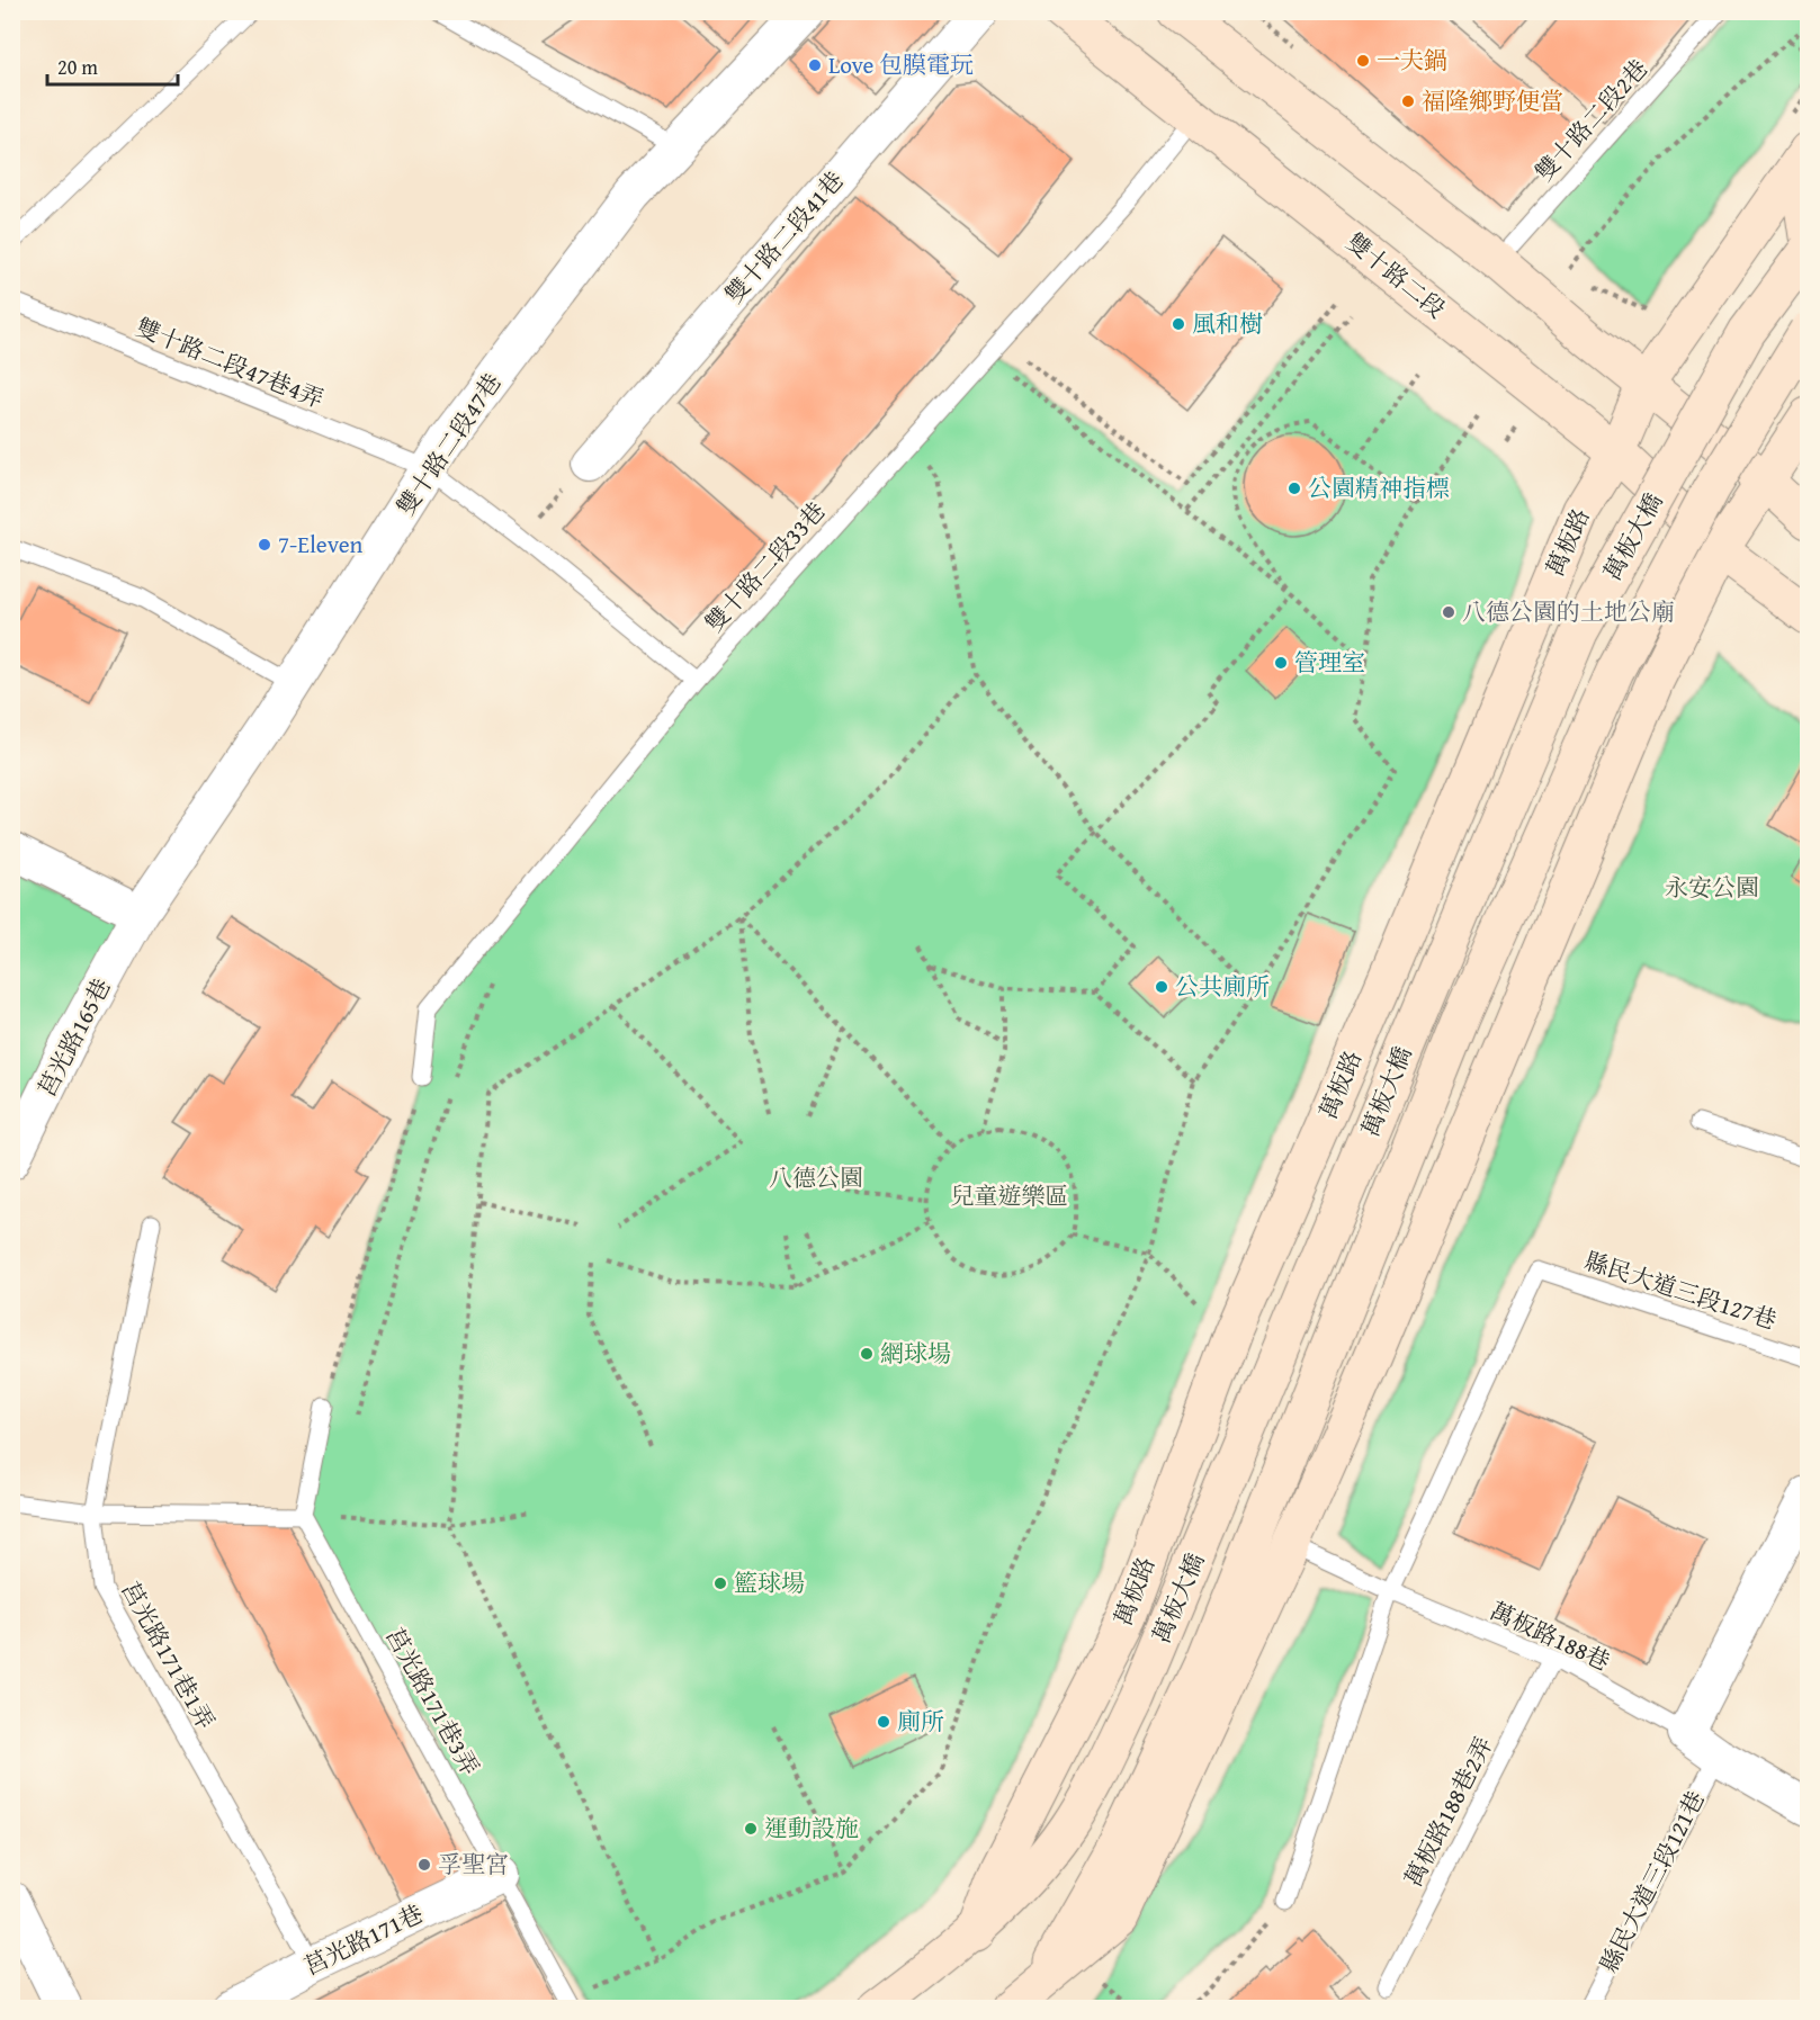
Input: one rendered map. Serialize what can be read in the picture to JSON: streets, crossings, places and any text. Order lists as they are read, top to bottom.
{
  "streets": {
    "street": [
      "雙十路二段41巷",
      "雙十路二段",
      "雙十路二段47巷",
      "萬板大橋",
      "萬板路",
      "莒光路165巷",
      "莒光路171巷"
    ],
    "lane": [
      "雙十路二段2巷",
      "雙十路二段47巷4弄",
      "雙十路二段33巷",
      "縣民大道三段127巷",
      "萬板路188巷",
      "莒光路171巷1弄",
      "莒光路171巷3弄",
      "萬板路188巷2弄",
      "縣民大道三段121巷"
    ]
  },
  "crossings": [
    ["雙十路二段", "萬板路"],
    ["雙十路二段", "雙十路二段33巷"],
    ["雙十路二段47巷4弄", "雙十路二段47巷"],
    ["雙十路二段47巷4弄", "雙十路二段33巷"],
    ["雙十路二段47巷", "莒光路165巷"],
    ["萬板大橋", "萬板路"],
    ["縣民大道三段127巷", "萬板路188巷"],
    ["萬板路188巷", "萬板路188巷2弄"],
    ["莒光路171巷1弄", "莒光路171巷"],
    ["莒光路171巷3弄", "莒光路171巷"]
  ],
  "parks": ["永安公園", "八德公園", "兒童遊樂區"],
  "places": [
    "一夫鍋",
    "Love 包膜電玩",
    "福隆鄉野便當",
    "風和樹",
    "公園精神指標",
    "7-Eleven",
    "八德公園的土地公廟",
    "管理室",
    "公共廁所",
    "網球場",
    "籃球場",
    "廁所",
    "運動設施",
    "孚聖宮"
  ],
  "scale_bar": "20 m"
}
